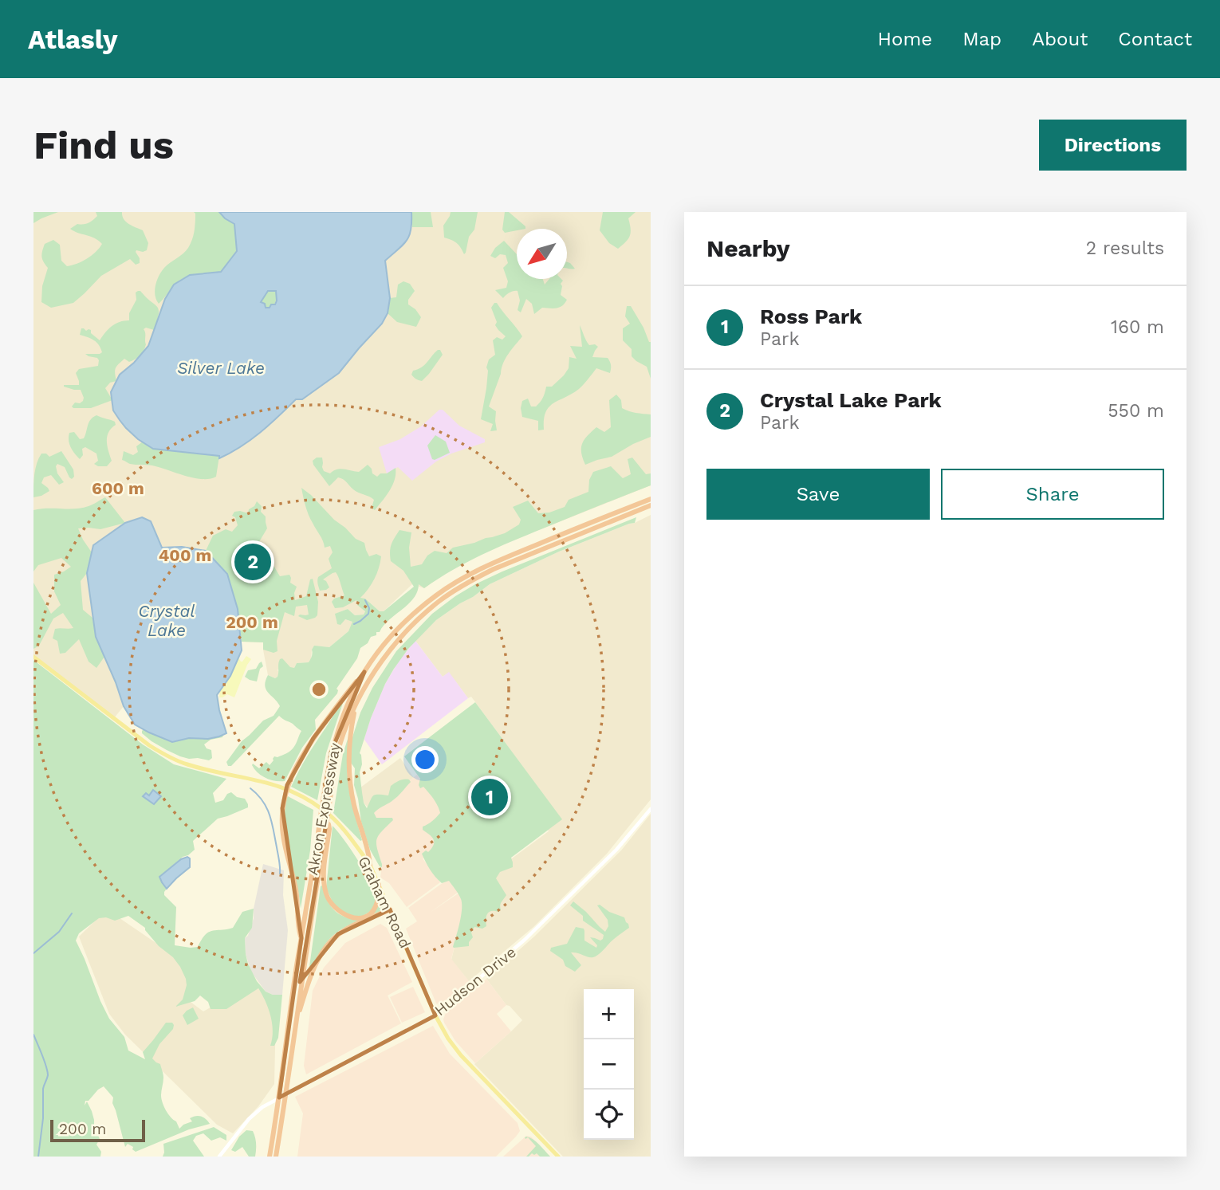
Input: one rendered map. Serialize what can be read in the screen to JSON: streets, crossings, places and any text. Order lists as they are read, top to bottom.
{
  "streets": {
    "highway": ["Akron Expressway"],
    "main road": ["Graham Road"],
    "street": ["Hudson Drive"]
  },
  "crossings": [
    ["Graham Road", "Hudson Drive"]
  ],
  "water": ["Silver Lake", "Crystal Lake"],
  "scale_bar": "200 m",
  "north": "bottom left",
  "page": {
    "header": "Atlasly",
    "nav": [
      "Home",
      "Map",
      "About",
      "Contact"
    ],
    "buttons": [
      "Directions",
      ["Save", "Share"]
    ],
    "title": "Find us",
    "heading": ["Nearby", "2 results"],
    "list": [
      {
        "mark": "1",
        "name": "Ross Park",
        "note": "Park",
        "value": "160 m"
      },
      {
        "mark": "2",
        "name": "Crystal Lake Park",
        "note": "Park",
        "value": "550 m"
      }
    ],
    "pins": ["2", "1"],
    "map_buttons": ["+", "−"],
    "scale": "200 m"
  },
  "rings": ["600 m", "400 m", "200 m"]
}
